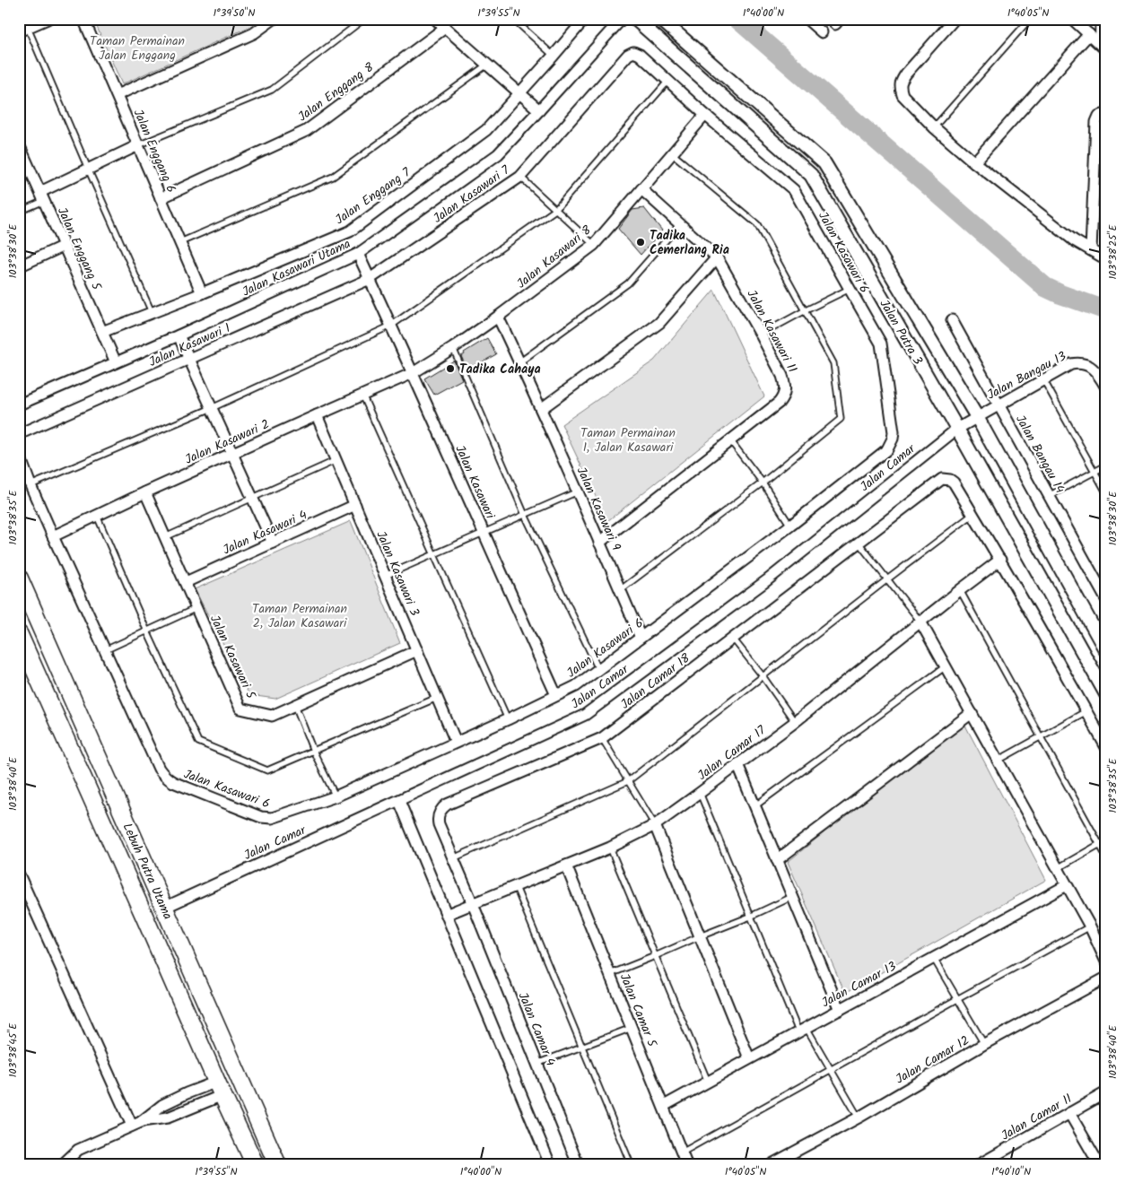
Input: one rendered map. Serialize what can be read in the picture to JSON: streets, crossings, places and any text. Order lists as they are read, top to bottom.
{
  "streets": {
    "main road": ["Lebuh Putra Utama"],
    "street": [
      "Jalan Enggang 8",
      "Jalan Enggang 6",
      "Jalan Kasawari 7",
      "Jalan Enggang 7",
      "Jalan Enggang 5",
      "Jalan Kasawari 6",
      "Jalan Kasawari 8",
      "Jalan Kasawari Utama",
      "Jalan Kasawari 11",
      "Jalan Putra 3",
      "Jalan Kasawari 1",
      "Jalan Bangau 13",
      "Jalan Kasawari 2",
      "Jalan Bangau 14",
      "Jalan Camar",
      "Jalan Kasawari",
      "Jalan Kasawari 9",
      "Jalan Kasawari 4",
      "Jalan Kasawari 3",
      "Jalan Kasawari 5",
      "Jalan Camar 18",
      "Jalan Camar 17",
      "Jalan Camar 13",
      "Jalan Camar 5",
      "Jalan Camar 4",
      "Jalan Camar 12",
      "Jalan Camar 11"
    ]
  },
  "crossings": [
    ["Jalan Enggang 8", "Jalan Enggang 6"],
    ["Jalan Enggang 6", "Jalan Enggang 7"],
    ["Jalan Kasawari 7", "Jalan Kasawari 6"],
    ["Jalan Kasawari 7", "Jalan Kasawari 1"],
    ["Jalan Kasawari 7", "Jalan Kasawari"],
    ["Jalan Enggang 7", "Jalan Enggang 5"],
    ["Jalan Enggang 5", "Jalan Kasawari Utama"],
    ["Jalan Kasawari 6", "Jalan Kasawari 8"],
    ["Jalan Kasawari 6", "Jalan Kasawari 2"],
    ["Jalan Kasawari 6", "Jalan Kasawari"],
    ["Jalan Kasawari 6", "Jalan Kasawari 9"],
    ["Jalan Kasawari 6", "Jalan Kasawari 3"],
    ["Jalan Kasawari 8", "Jalan Kasawari 11"],
    ["Jalan Kasawari 8", "Jalan Kasawari 2"],
    ["Jalan Kasawari 8", "Jalan Kasawari"],
    ["Jalan Kasawari 8", "Jalan Kasawari 9"],
    ["Jalan Kasawari Utama", "Jalan Kasawari"],
    ["Jalan Kasawari 11", "Jalan Kasawari 9"],
    ["Jalan Putra 3", "Jalan Bangau 13"],
    ["Jalan Putra 3", "Jalan Camar"],
    ["Jalan Kasawari 1", "Jalan Kasawari"],
    ["Jalan Bangau 13", "Jalan Bangau 14"],
    ["Jalan Bangau 13", "Jalan Camar"],
    ["Jalan Kasawari 2", "Jalan Kasawari"],
    ["Jalan Kasawari 2", "Jalan Kasawari 3"],
    ["Jalan Kasawari 2", "Jalan Kasawari 5"],
    ["Jalan Camar", "Lebuh Putra Utama"],
    ["Jalan Kasawari 4", "Jalan Kasawari 3"],
    ["Jalan Kasawari 4", "Jalan Kasawari 5"],
    ["Jalan Kasawari 3", "Jalan Kasawari 5"],
    ["Jalan Camar 18", "Jalan Camar 17"],
    ["Jalan Camar 18", "Jalan Camar 4"],
    ["Jalan Camar 17", "Jalan Camar 5"],
    ["Jalan Camar 17", "Jalan Camar 4"],
    ["Jalan Camar 13", "Jalan Camar 5"]
  ],
  "parks": ["Taman Permainan Jalan Enggang", "Taman Permainan 1, Jalan Kasawari", "Taman Permainan 2, Jalan Kasawari"],
  "places": ["Tadika Cemerlang Ria", "Tadika Cahaya"],
  "coordinates": [
    "1°39'50\"N",
    "1°39'55\"N",
    "1°40'00\"N",
    "1°40'05\"N",
    "103°38'30\"E",
    "103°38'25\"E",
    "103°38'35\"E",
    "103°38'40\"E",
    "103°38'45\"E",
    "1°40'10\"N"
  ]
}
